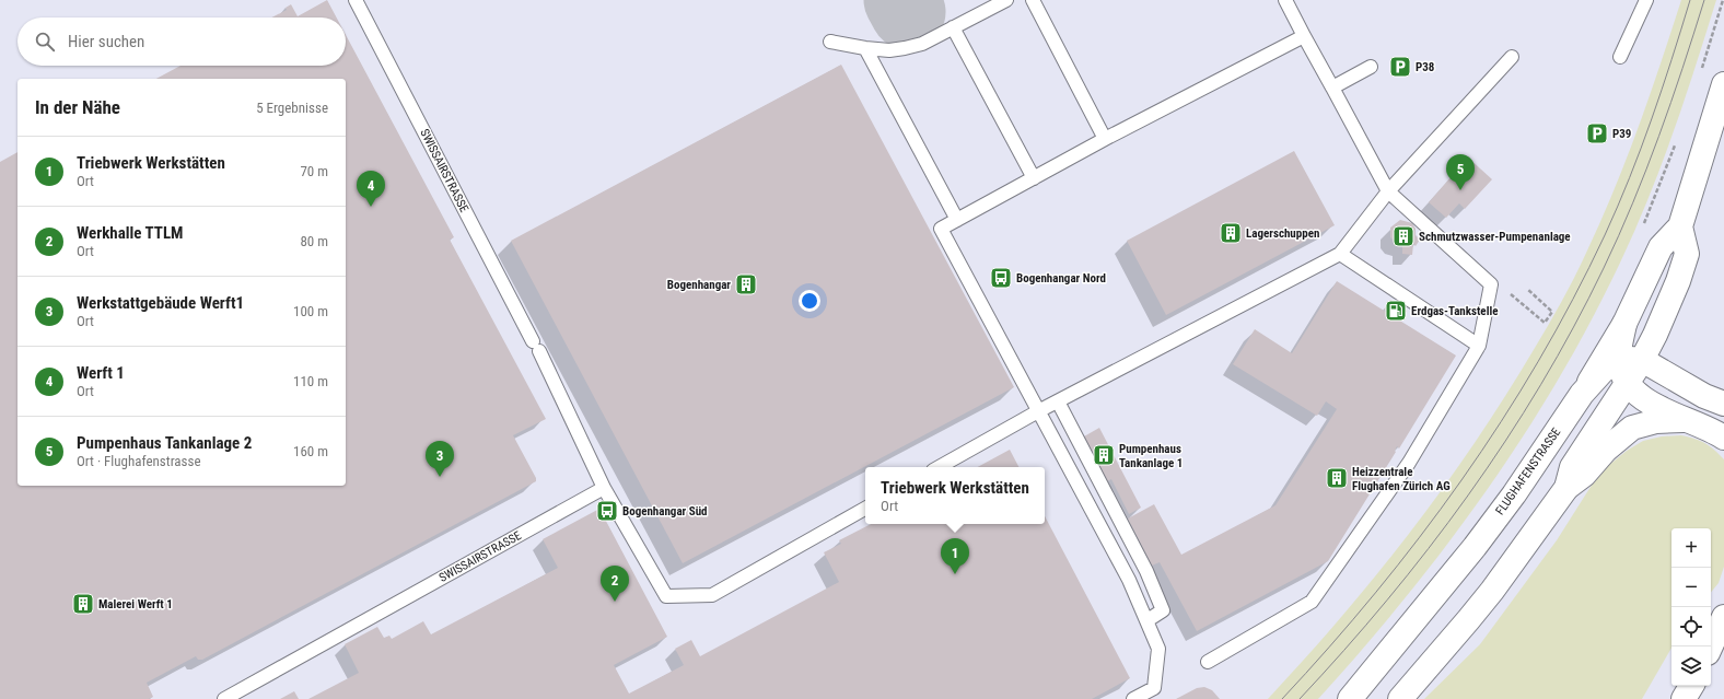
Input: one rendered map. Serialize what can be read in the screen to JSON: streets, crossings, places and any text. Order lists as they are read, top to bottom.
{
  "streets": {
    "main road": ["FLUGHAFENSTRASSE"],
    "lane": ["SWISSAIRSTRASSE"]
  },
  "places": {
    "parking": ["P38", "P39"],
    "building": [
      "Lagerschuppen",
      "Schmutzwasser-Pumpenanlage",
      "Bogenhangar",
      "Pumpenhaus Tankanlage 1",
      "Heizzentrale Flughafen Zürich AG",
      "Malerei Werft 1"
    ],
    "bus stop": ["Bogenhangar Nord", "Bogenhangar Süd"],
    "fuel station": ["Erdgas-Tankstelle"]
  },
  "page": {
    "search": "Hier suchen",
    "heading": ["In der Nähe", "5 Ergebnisse"],
    "list": [
      {
        "mark": "1",
        "name": "Triebwerk Werkstätten",
        "note": "Ort",
        "value": "70 m"
      },
      {
        "mark": "2",
        "name": "Werkhalle TTLM",
        "note": "Ort",
        "value": "80 m"
      },
      {
        "mark": "3",
        "name": "Werkstattgebäude Werft1",
        "note": "Ort",
        "value": "100 m"
      },
      {
        "mark": "4",
        "name": "Werft 1",
        "note": "Ort",
        "value": "110 m"
      },
      {
        "mark": "5",
        "name": "Pumpenhaus Tankanlage 2",
        "note": "Ort · Flughafenstrasse",
        "value": "160 m"
      }
    ],
    "pins": [
      "5",
      "4",
      "3",
      "1",
      "2"
    ],
    "popup": ["Triebwerk Werkstätten", "Ort"],
    "map_buttons": ["+", "−"]
  }
}
